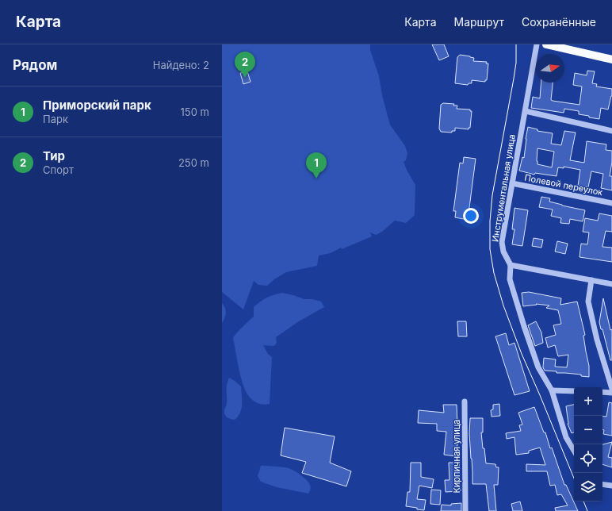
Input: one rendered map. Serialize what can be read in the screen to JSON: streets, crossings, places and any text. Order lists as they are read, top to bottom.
{
  "streets": {
    "street": ["Полевой переулок", "Инструментальная улица", "Кирпичная улица"]
  },
  "crossings": [
    ["Полевой переулок", "Инструментальная улица"]
  ],
  "north": "right",
  "page": {
    "header": "Карта",
    "nav": ["Карта", "Маршрут", "Сохранённые"],
    "heading": ["Рядом", "Найдено: 2"],
    "pins": ["2", "1"],
    "list": [
      {
        "mark": "1",
        "name": "Приморский парк",
        "note": "Парк",
        "value": "150 m"
      },
      {
        "mark": "2",
        "name": "Тир",
        "note": "Спорт",
        "value": "250 m"
      }
    ],
    "map_buttons": ["+", "−"]
  }
}
